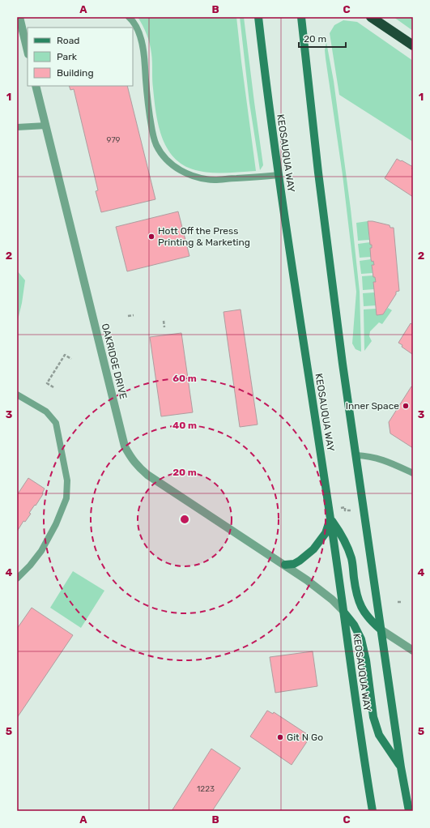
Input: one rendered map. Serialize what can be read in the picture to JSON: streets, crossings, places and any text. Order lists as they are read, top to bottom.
{
  "streets": {
    "main road": ["KEOSAUQUA WAY"],
    "street": ["OAKRIDGE DRIVE"]
  },
  "crossings": [
    ["KEOSAUQUA WAY", "OAKRIDGE DRIVE"]
  ],
  "places": ["Hott Off the Press Printing & Marketing", "Inner Space", "Git N Go"],
  "house_numbers": ["979", "1223"],
  "legend": ["Road", "Park", "Building"],
  "scale_bar": "20 m",
  "grid": {
    "columns": ["A", "B", "C"],
    "rows": [
      "1",
      "2",
      "3",
      "4",
      "5"
    ]
  },
  "rings": ["60 m", "40 m", "20 m"]
}
